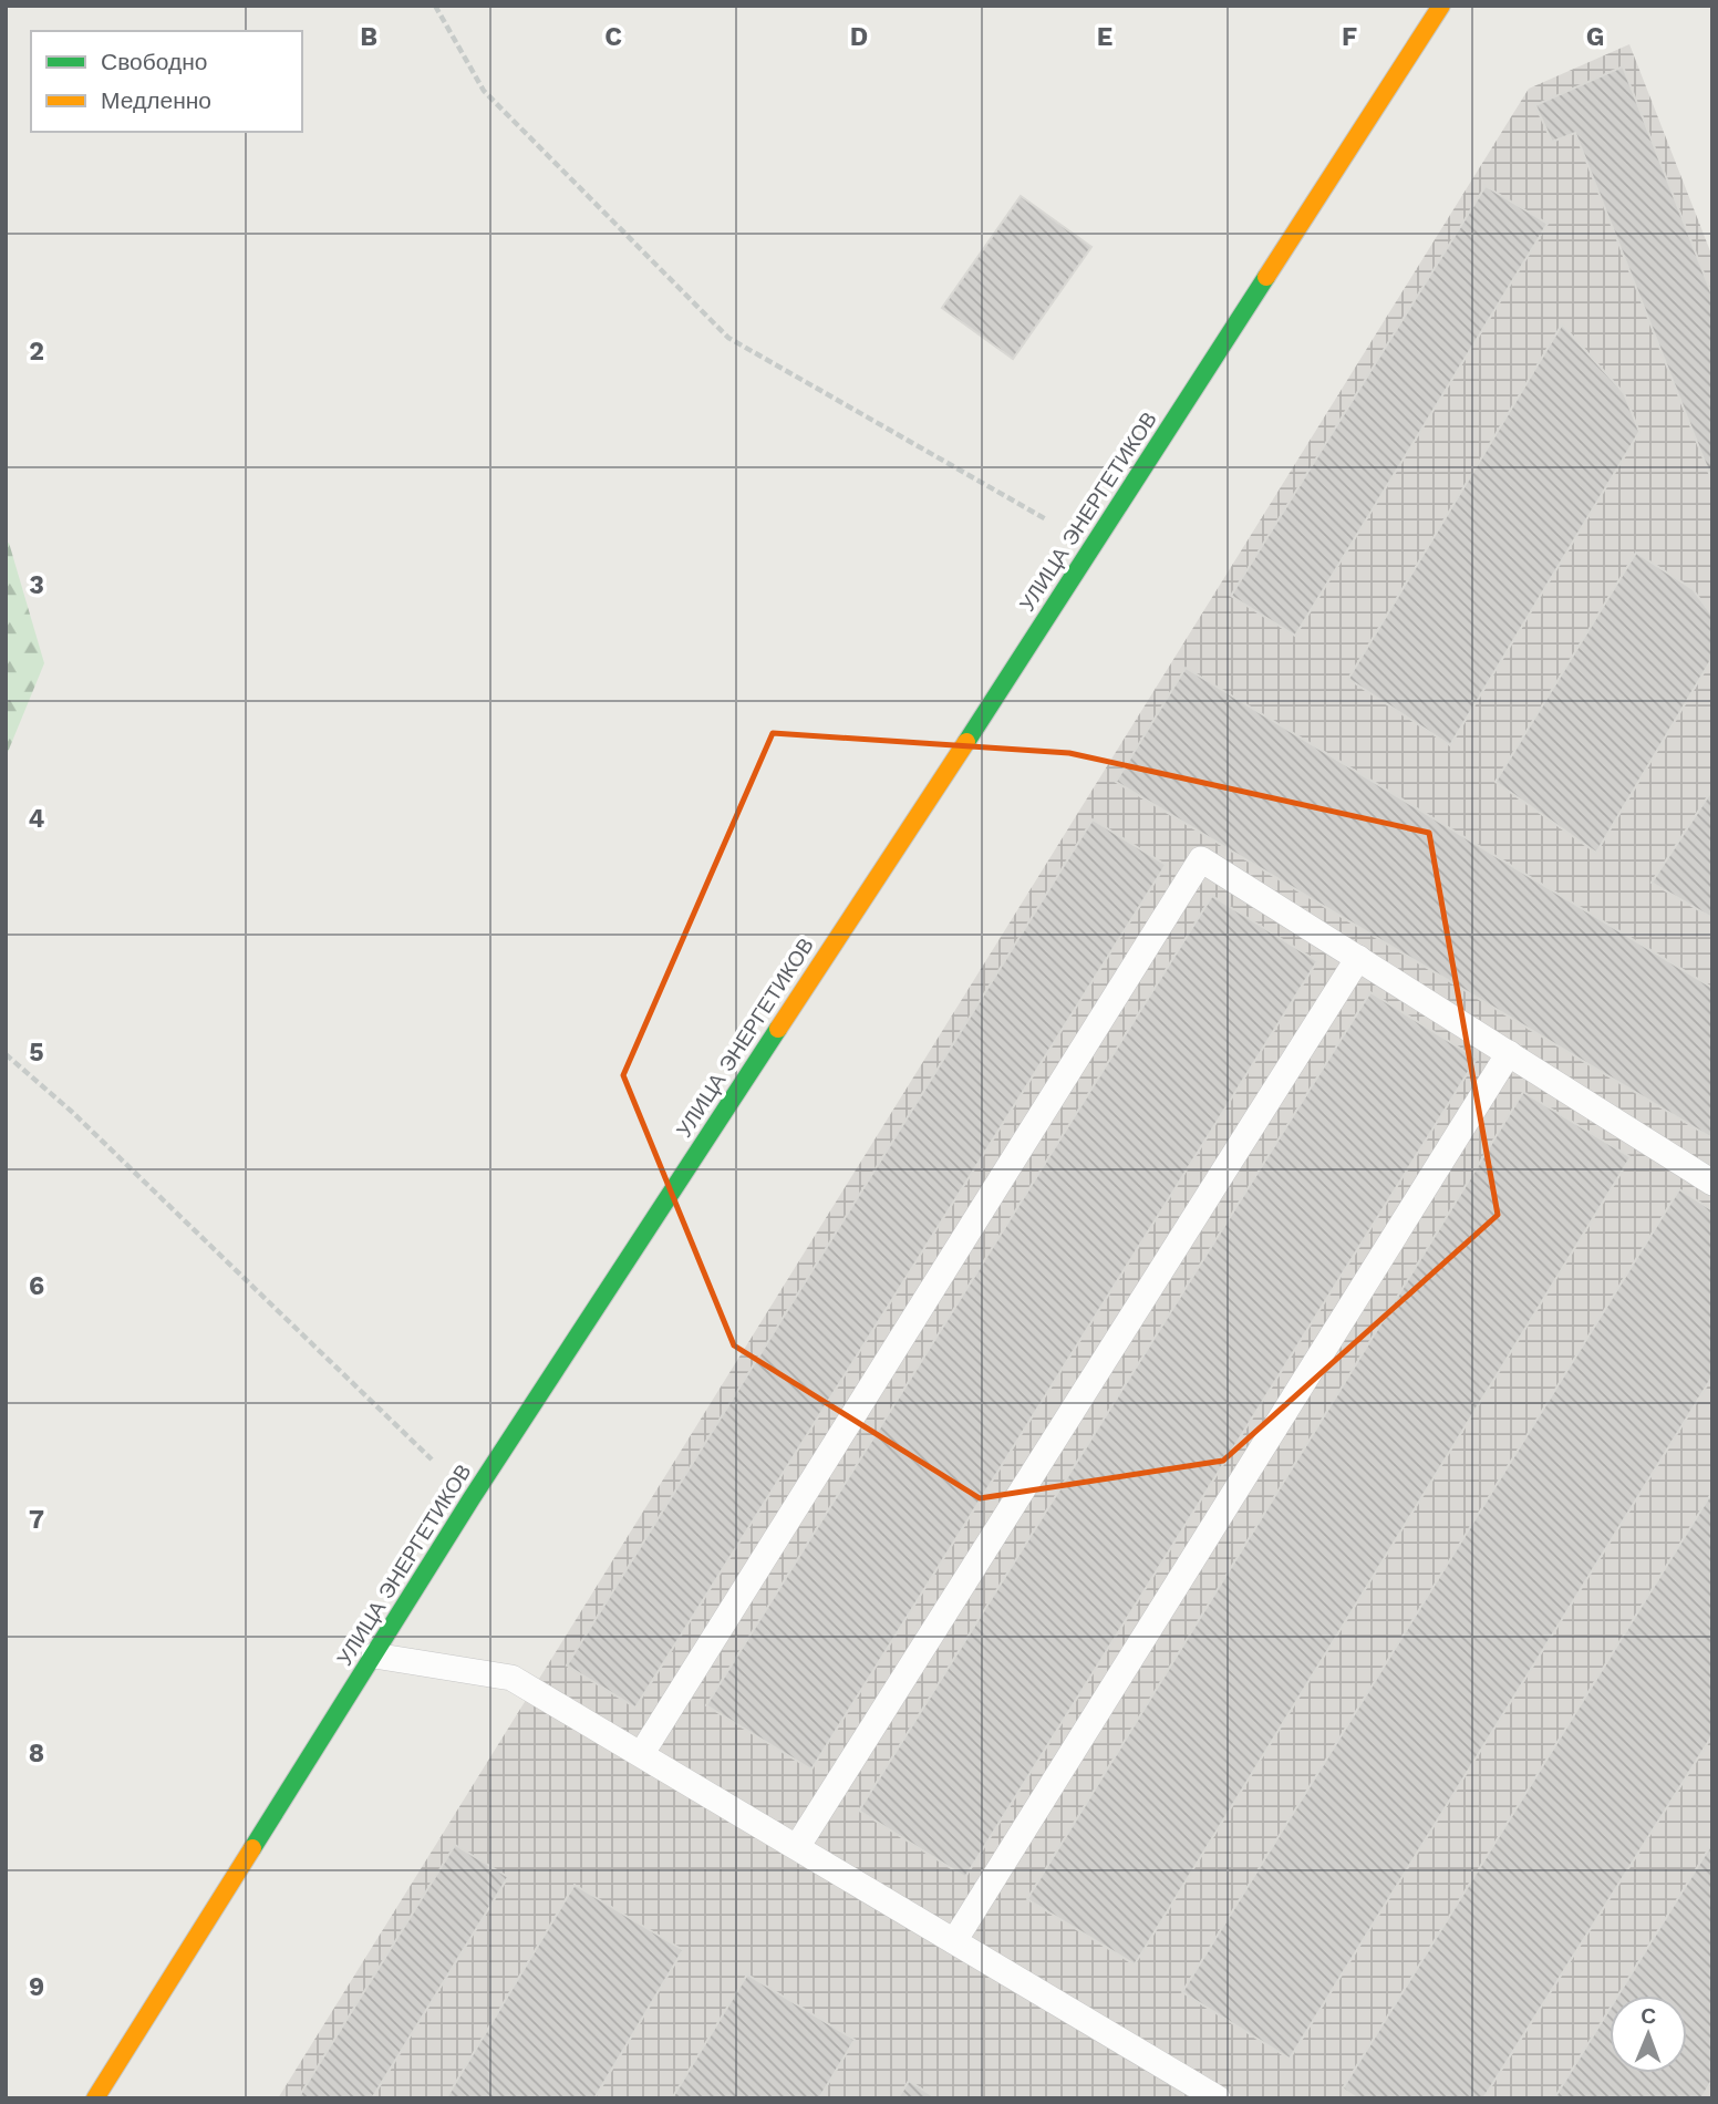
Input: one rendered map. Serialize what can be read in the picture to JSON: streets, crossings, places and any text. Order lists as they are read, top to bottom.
{
  "streets": {
    "main road": ["УЛИЦА ЭНЕРГЕТИКОВ"]
  },
  "legend": ["Свободно", "Медленно"],
  "north": "top",
  "grid": {
    "columns": [
      "B",
      "C",
      "D",
      "E",
      "F",
      "G"
    ],
    "rows": [
      "2",
      "3",
      "4",
      "5",
      "6",
      "7",
      "8",
      "9"
    ]
  }
}
